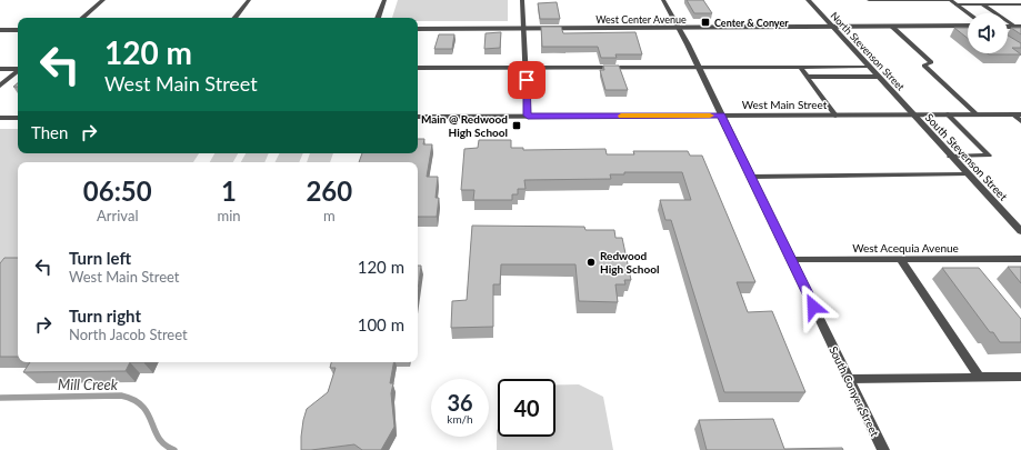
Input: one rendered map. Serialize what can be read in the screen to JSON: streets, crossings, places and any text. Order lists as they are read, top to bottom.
{
  "streets": {
    "street": [
      "West Center Avenue",
      "North Stevenson Street",
      "West Main Street",
      "South Stevenson Street",
      "West Acequia Avenue",
      "South Conyer Street"
    ]
  },
  "crossings": [
    ["West Center Avenue", "North Stevenson Street"],
    ["West Center Avenue", "South Conyer Street"],
    ["North Stevenson Street", "West Main Street"],
    ["North Stevenson Street", "South Stevenson Street"],
    ["West Main Street", "South Stevenson Street"],
    ["West Main Street", "South Conyer Street"],
    ["West Acequia Avenue", "South Conyer Street"]
  ],
  "water": ["Mill Creek"],
  "places": {
    "transit": ["Center & Conyer", "Main @ Redwood High School"],
    "other": ["Redwood High School"]
  },
  "page": {
    "turn": ["120 m", "West Main Street"],
    "then": "Then",
    "eta": [
      "06:50",
      "Arrival",
      "1",
      "min",
      "260",
      "m"
    ],
    "list": [
      {
        "name": "Turn left",
        "note": "West Main Street",
        "value": "120 m"
      },
      {
        "name": "Turn right",
        "note": "North Jacob Street",
        "value": "100 m"
      }
    ],
    "speed": "36 km/h",
    "limit": "40"
  }
}
